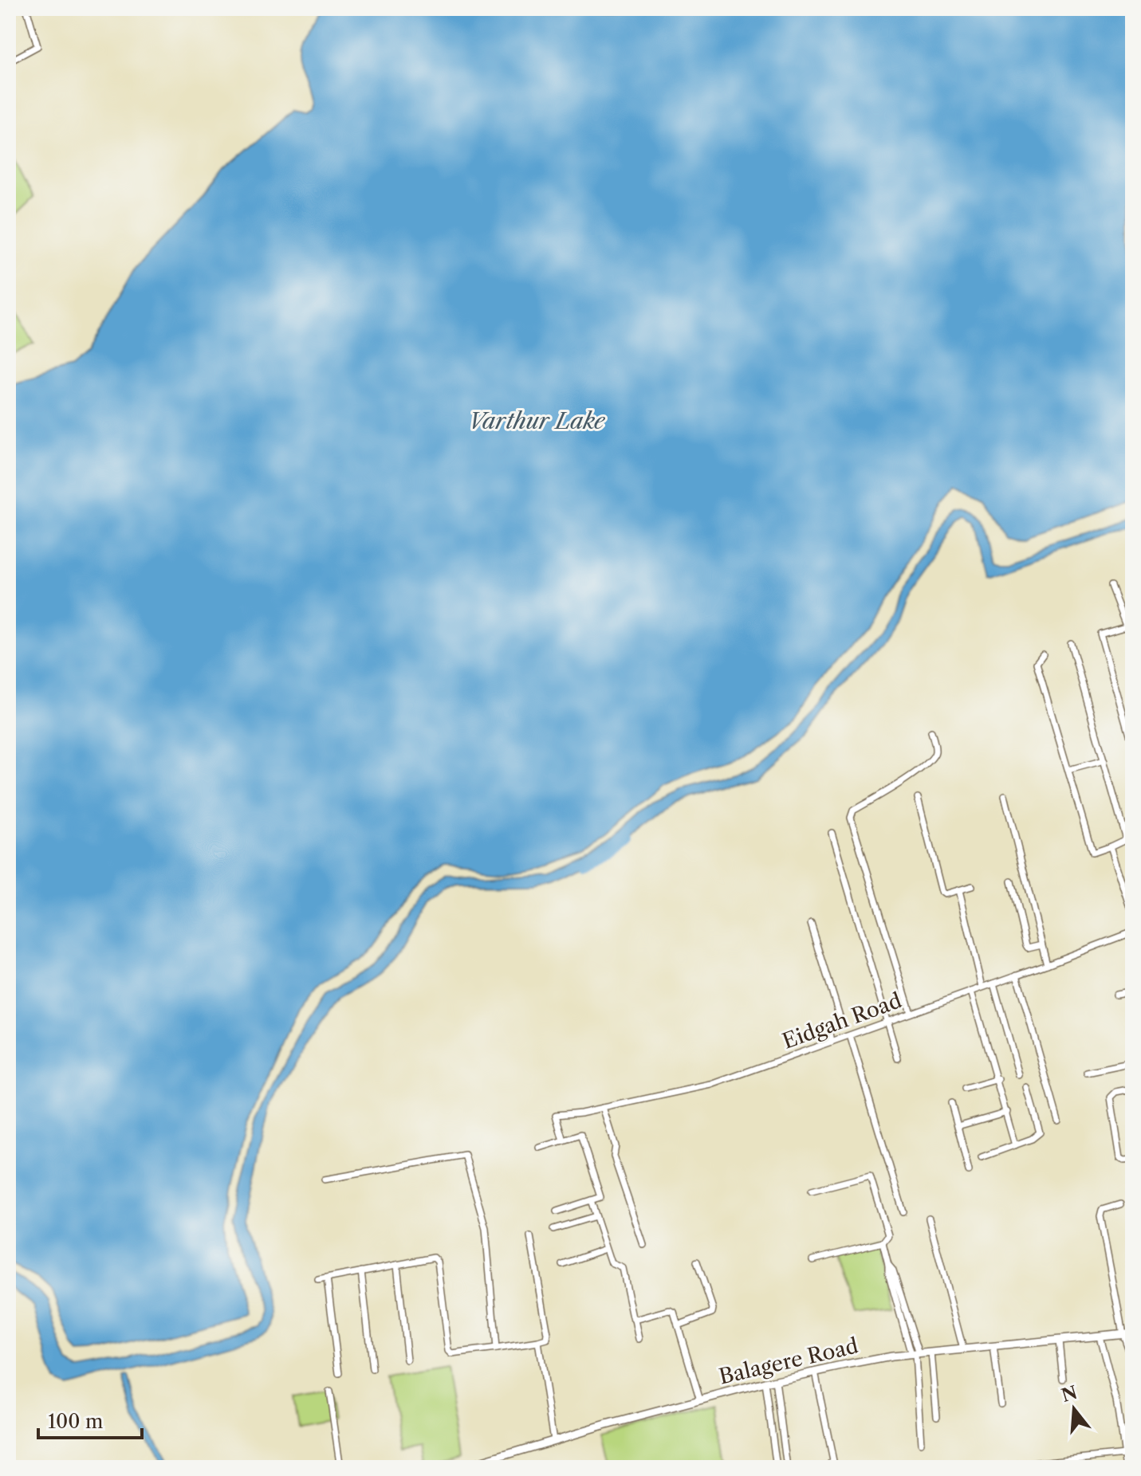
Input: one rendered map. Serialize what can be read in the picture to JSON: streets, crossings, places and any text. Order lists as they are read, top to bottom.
{
  "streets": {
    "street": ["Eidgah Road", "Balagere Road"]
  },
  "water": ["Varthur Lake"],
  "scale_bar": "100 m",
  "north": "top"
}
